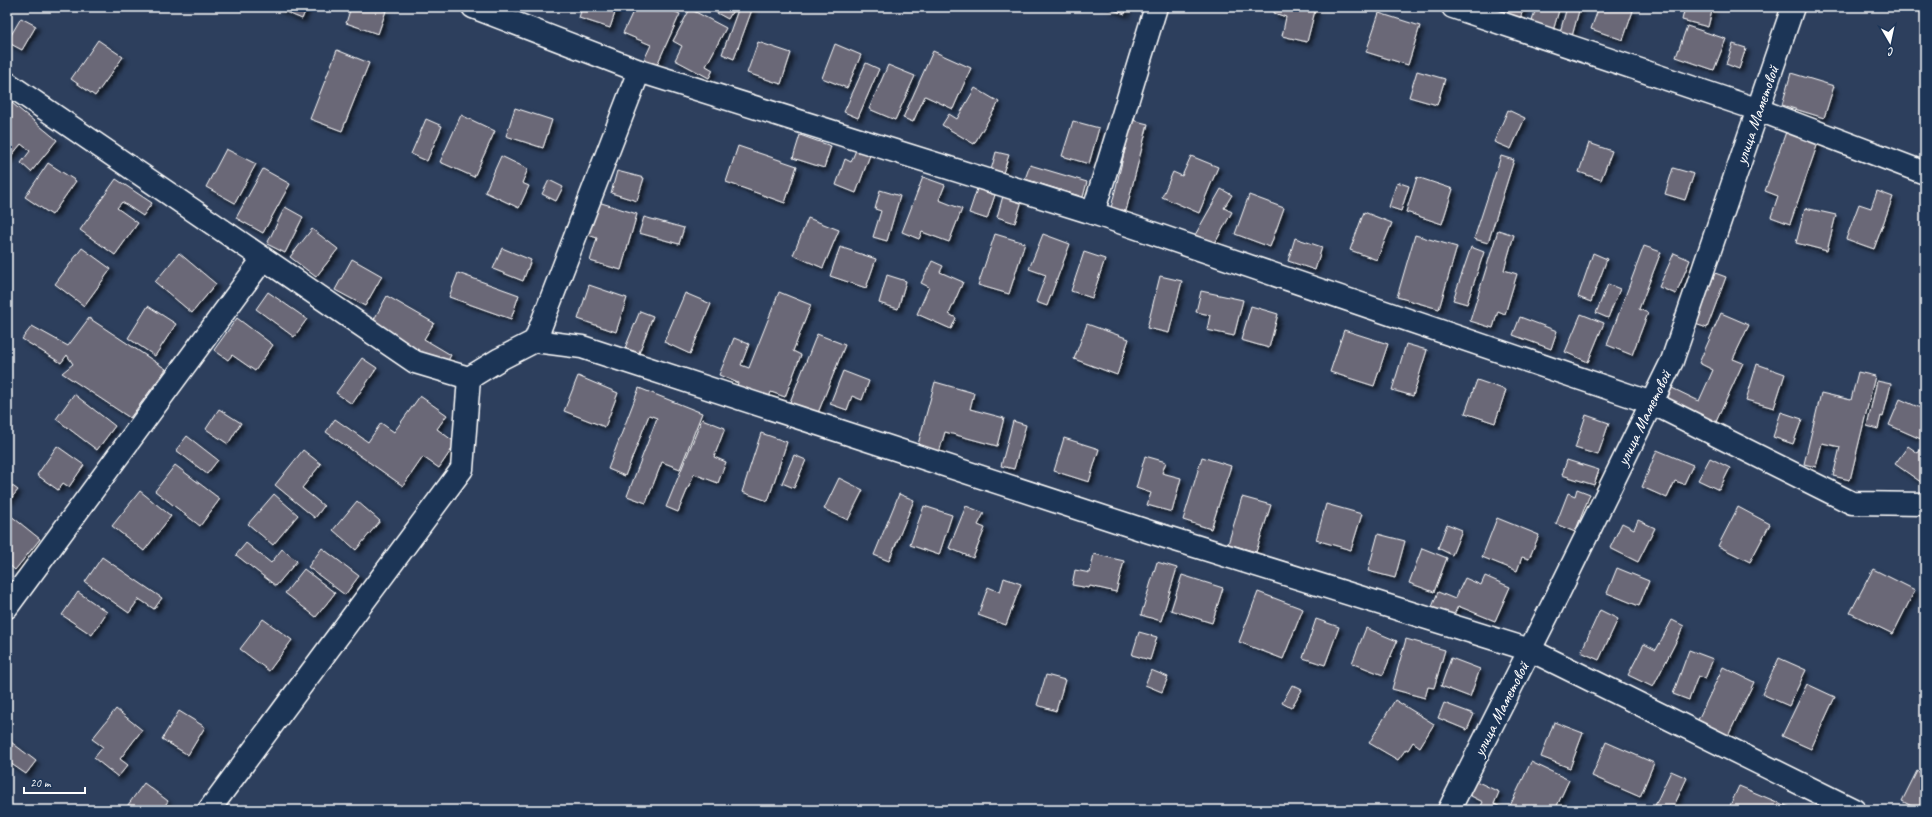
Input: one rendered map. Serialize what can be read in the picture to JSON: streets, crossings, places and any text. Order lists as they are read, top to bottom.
{
  "streets": {
    "street": ["улица Маметовой"]
  },
  "scale_bar": "20 m",
  "north": "bottom"
}
